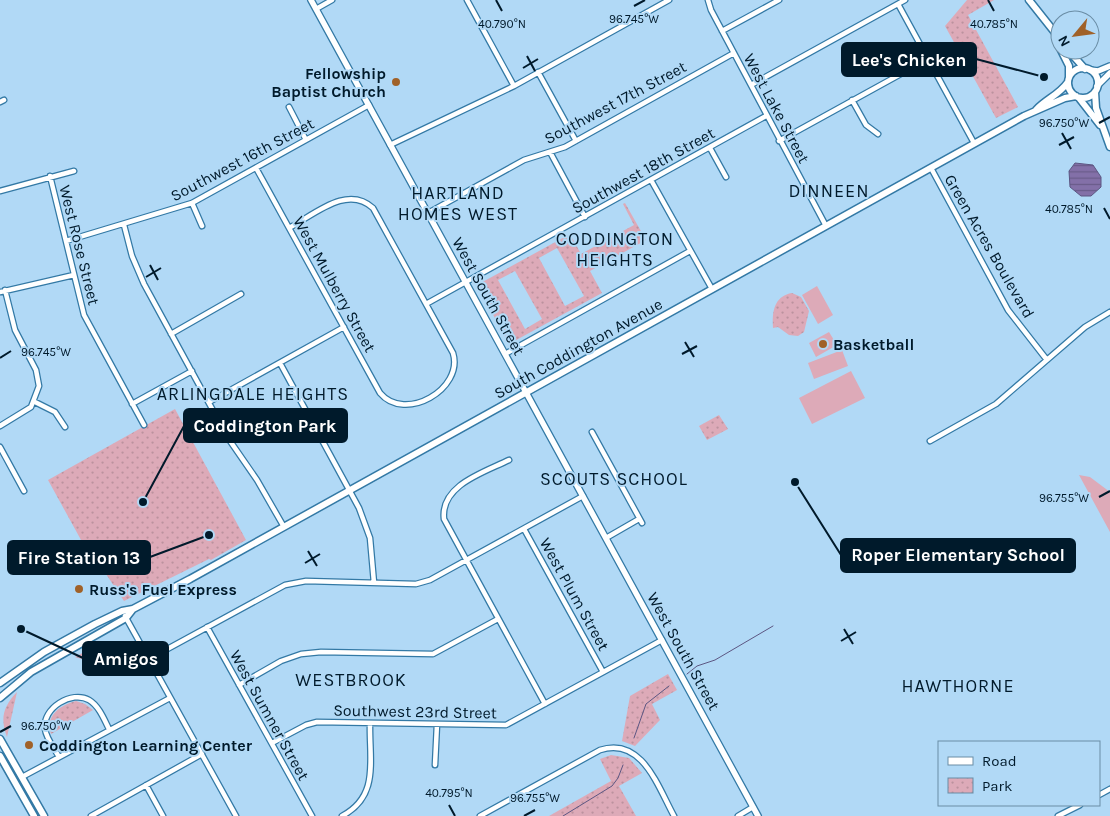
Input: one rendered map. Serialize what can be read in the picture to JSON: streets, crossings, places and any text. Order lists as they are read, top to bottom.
{
  "streets": {
    "main road": ["South Coddington Avenue"],
    "street": [
      "Southwest 17th Street",
      "West Lake Street",
      "Southwest 16th Street",
      "Southwest 18th Street",
      "West Rose Street",
      "Green Acres Boulevard",
      "West Mulberry Street",
      "West South Street",
      "West Plum Street",
      "Southwest 23rd Street",
      "West Sumner Street"
    ]
  },
  "crossings": [
    ["Southwest 17th Street", "West Lake Street"],
    ["Southwest 17th Street", "West South Street"],
    ["West Lake Street", "Southwest 18th Street"],
    ["West Lake Street", "South Coddington Avenue"],
    ["Southwest 16th Street", "West Rose Street"],
    ["Southwest 16th Street", "West Mulberry Street"],
    ["Southwest 16th Street", "West South Street"],
    ["Southwest 18th Street", "West Mulberry Street"],
    ["Southwest 18th Street", "West South Street"],
    ["Green Acres Boulevard", "South Coddington Avenue"],
    ["West South Street", "South Coddington Avenue"],
    ["West South Street", "Southwest 23rd Street"],
    ["West Plum Street", "Southwest 23rd Street"],
    ["Southwest 23rd Street", "West Sumner Street"]
  ],
  "districts": [
    "DINNEEN",
    "HARTLAND HOMES WEST",
    "CODDINGTON HEIGHTS",
    "ARLINGDALE HEIGHTS",
    "SCOUTS SCHOOL",
    "WESTBROOK",
    "HAWTHORNE"
  ],
  "places": [
    "Lee's Chicken",
    "Fellowship Baptist Church",
    "Basketball",
    "Roper Elementary School",
    "Coddington Park",
    "Fire Station 13",
    "Russ's Fuel Express",
    "Amigos",
    "Coddington Learning Center"
  ],
  "legend": ["Road", "Park"],
  "north": "bottom left",
  "coordinates": [
    "96.745°W",
    "40.790°N",
    "40.785°N",
    "96.750°W",
    "96.755°W",
    "40.795°N"
  ]
}
